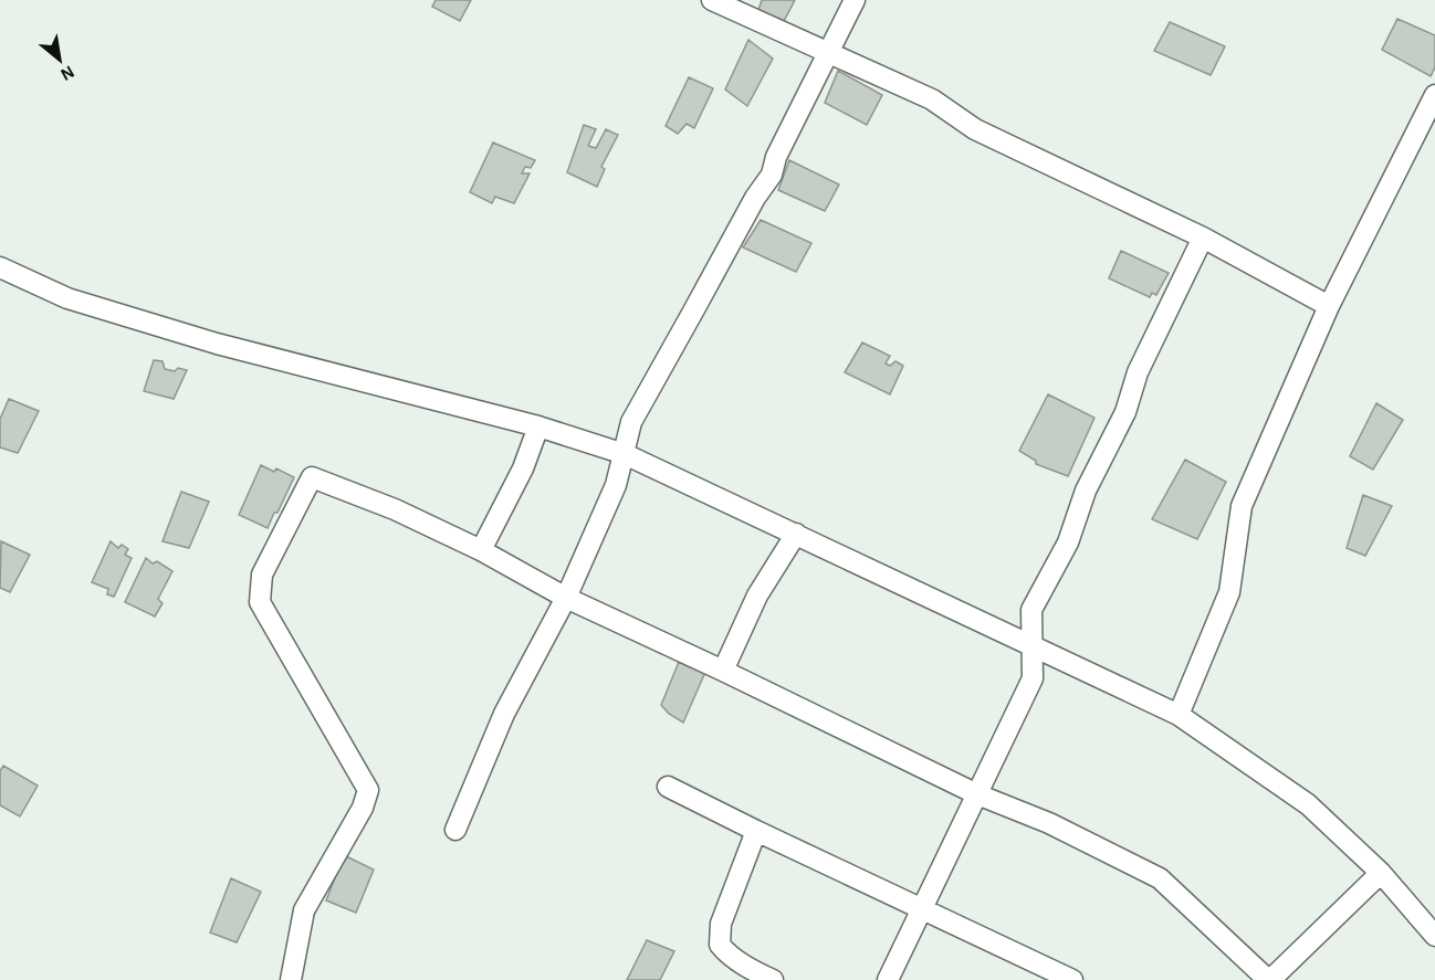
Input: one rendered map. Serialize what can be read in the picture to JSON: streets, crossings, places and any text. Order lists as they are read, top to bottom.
{
  "north": "bottom right"
}
